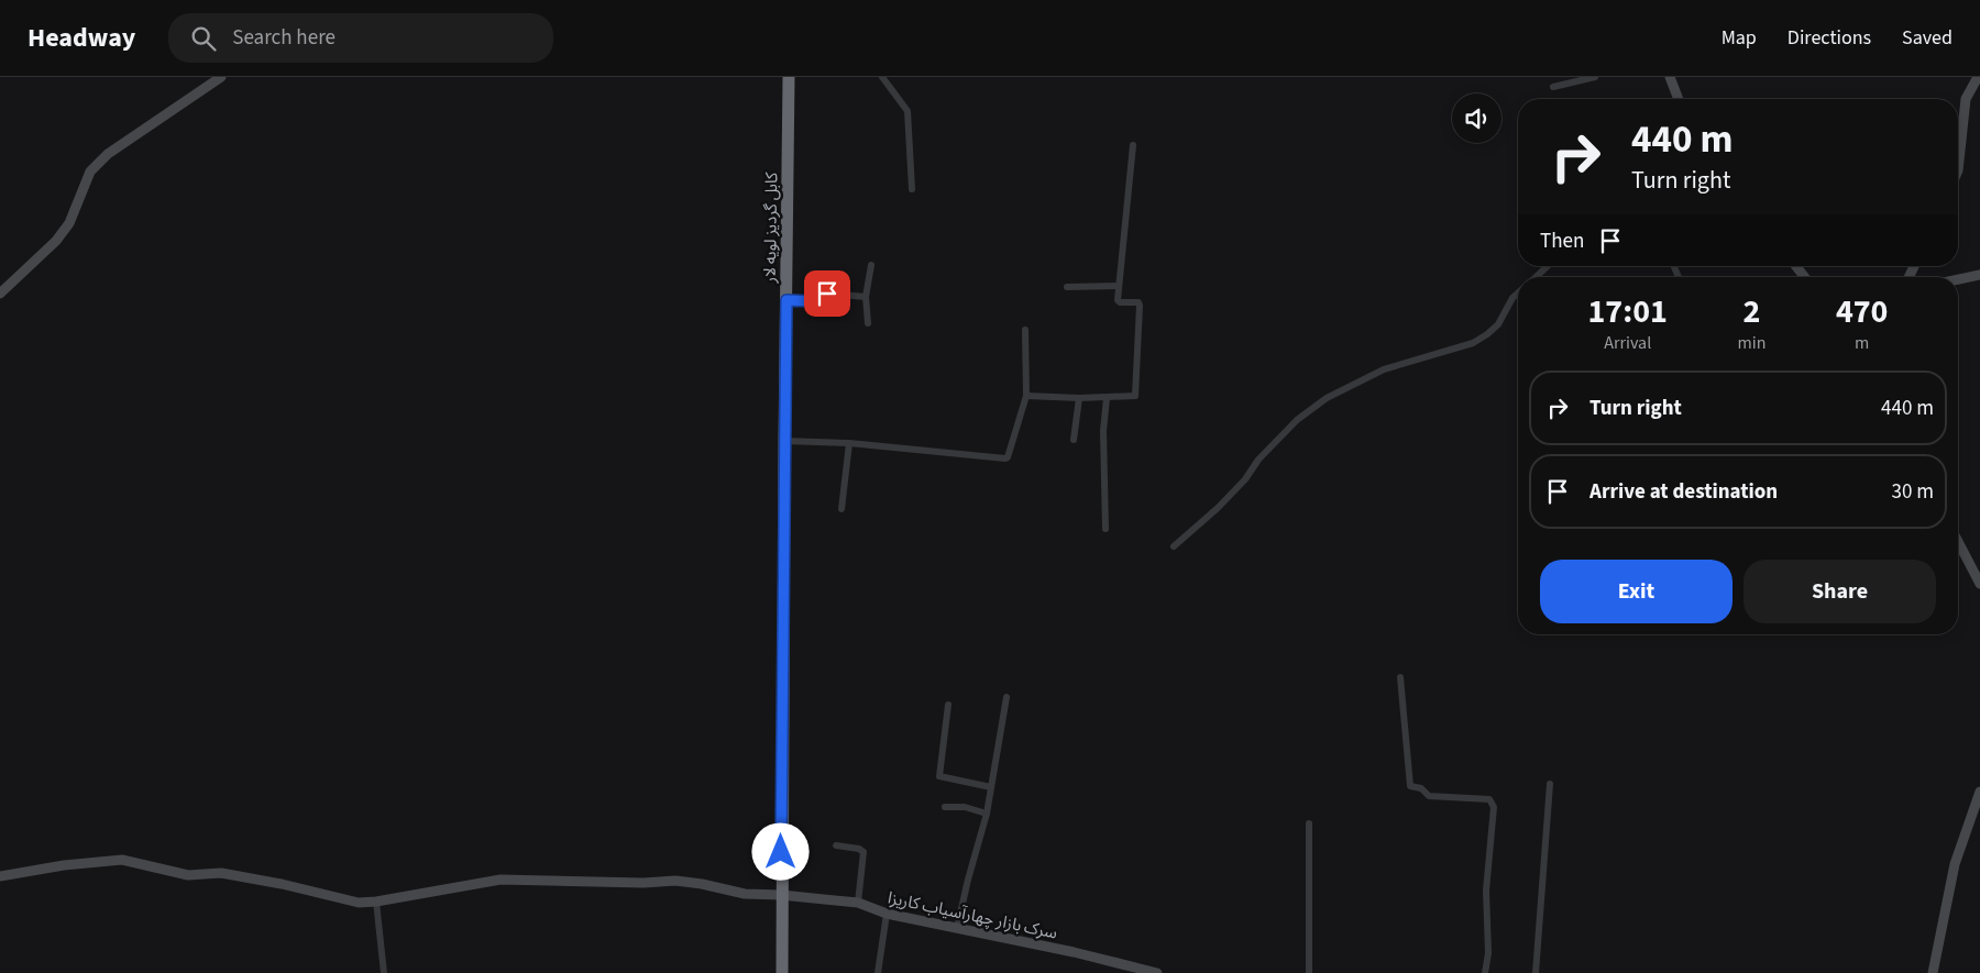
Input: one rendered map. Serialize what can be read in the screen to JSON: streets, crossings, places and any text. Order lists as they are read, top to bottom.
{
  "streets": {
    "highway": ["کابل گردیز لویه لار"],
    "street": ["سرک بازار چهارآسیاب کاریزا"]
  },
  "crossings": [
    ["کابل گردیز لویه لار", "سرک بازار چهارآسیاب کاریزا"]
  ],
  "page": {
    "header": "Headway",
    "search": "Search here",
    "nav": ["Map", "Directions", "Saved"],
    "turn": ["440 m", "Turn right"],
    "then": "Then",
    "eta": [
      "17:01",
      "Arrival",
      "2",
      "min",
      "470",
      "m"
    ],
    "list": [
      {
        "name": "Turn right",
        "value": "440 m"
      },
      {
        "name": "Arrive at destination",
        "value": "30 m"
      }
    ],
    "buttons": ["Exit", "Share"]
  }
}
